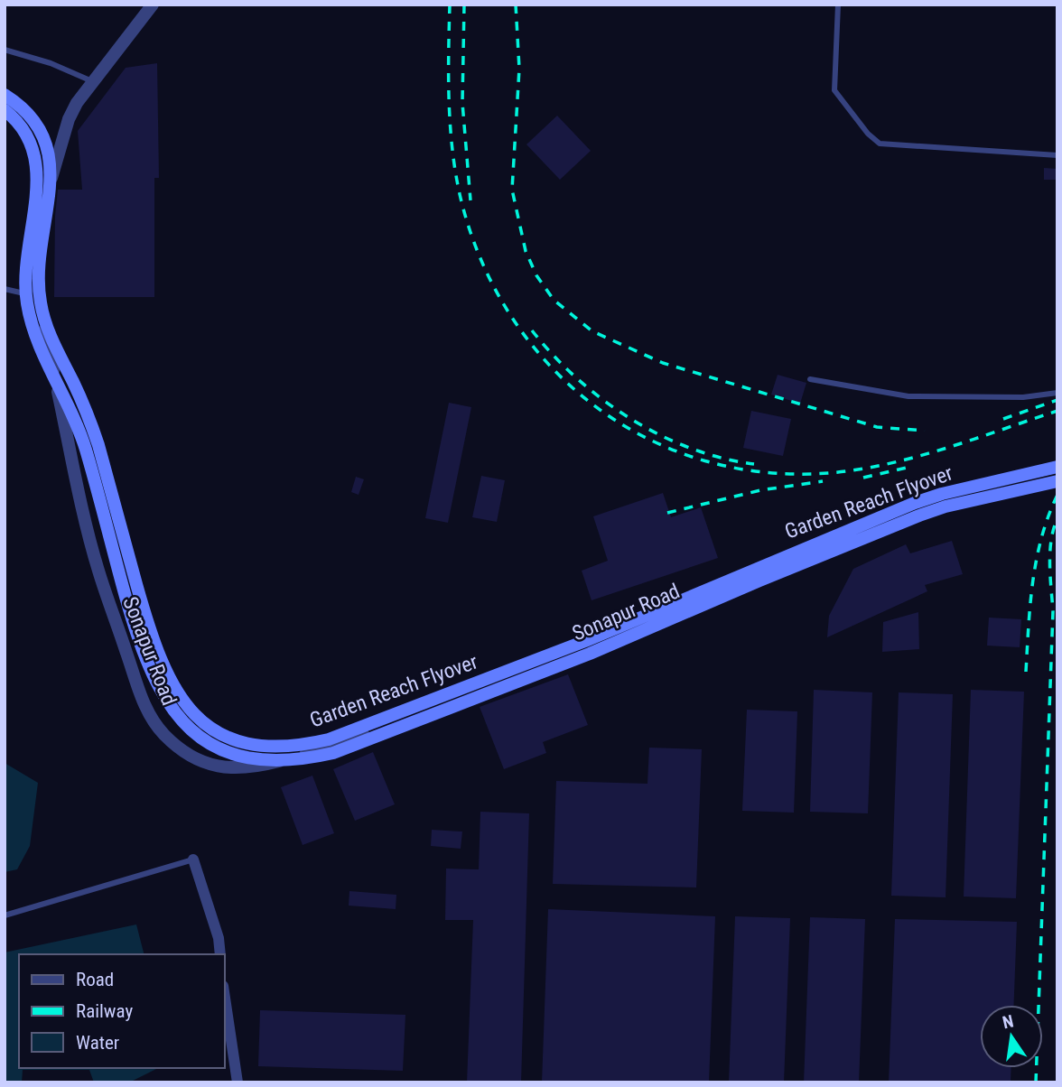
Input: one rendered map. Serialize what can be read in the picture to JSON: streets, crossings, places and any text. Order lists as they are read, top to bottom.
{
  "streets": {
    "main road": ["Garden Reach Flyover"],
    "street": ["Sonapur Road"]
  },
  "legend": ["Road", "Railway", "Water"],
  "north": "top"
}
